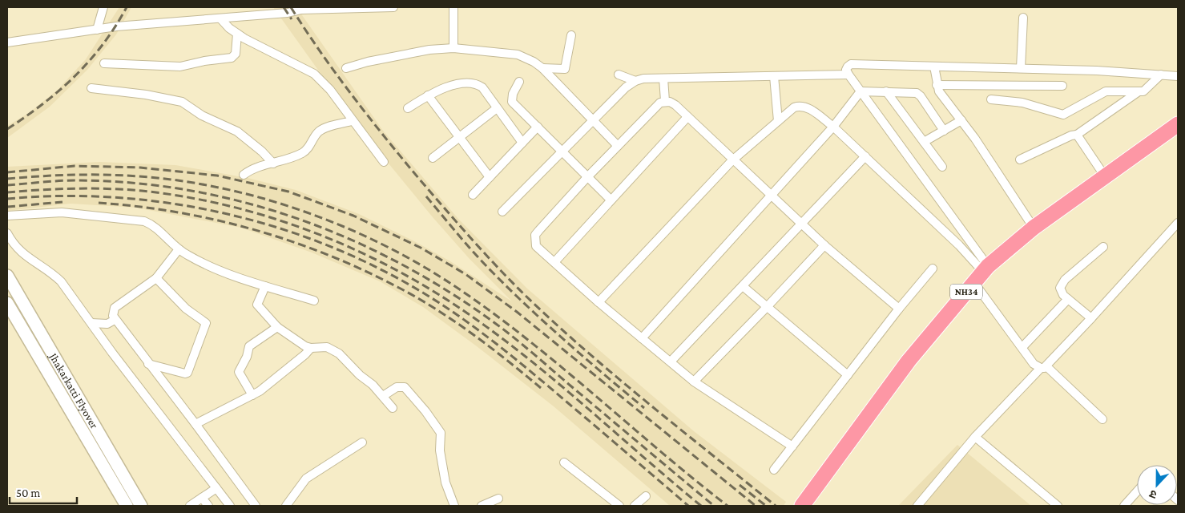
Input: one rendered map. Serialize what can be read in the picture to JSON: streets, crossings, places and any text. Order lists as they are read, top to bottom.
{
  "streets": {
    "highway": ["NH34"],
    "main road": ["Jhakarkatti Flyover"]
  },
  "scale_bar": "50 m",
  "north": "bottom"
}
